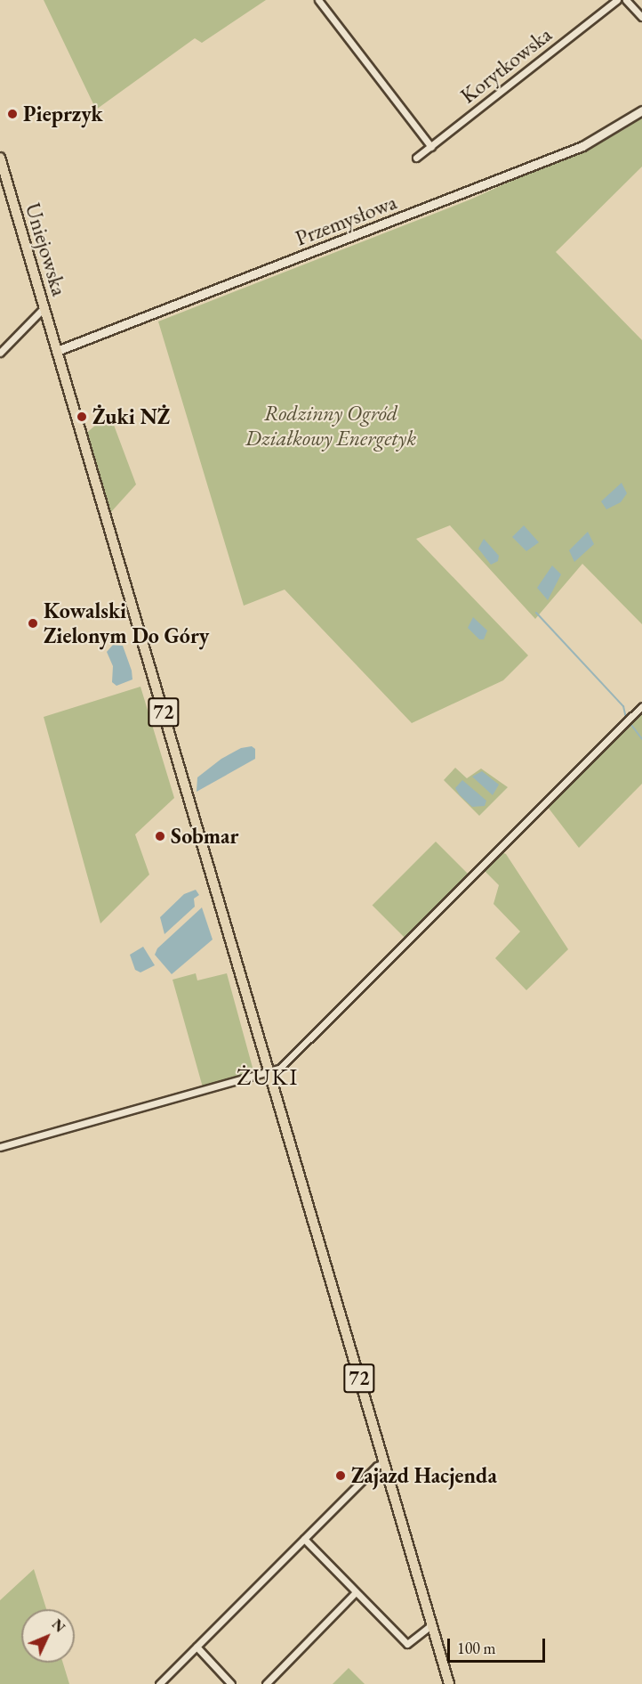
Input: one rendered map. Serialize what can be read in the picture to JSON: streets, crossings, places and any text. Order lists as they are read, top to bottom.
{
  "streets": {
    "main road": ["Przemysłowa", "Uniejowska", "72"],
    "street": ["Korytkowska"]
  },
  "crossings": [
    ["Przemysłowa", "Uniejowska"],
    ["Przemysłowa", "72"],
    ["Uniejowska", "72"]
  ],
  "districts": ["ŻUKI"],
  "parks": ["Rodzinny Ogród Działkowy Energetyk"],
  "places": [
    "Pieprzyk",
    "Żuki NŻ",
    "Kowalski Zielonym Do Góry",
    "Sobmar",
    "Zajazd Hacjenda"
  ],
  "scale_bar": "100 m",
  "north": "top right"
}
